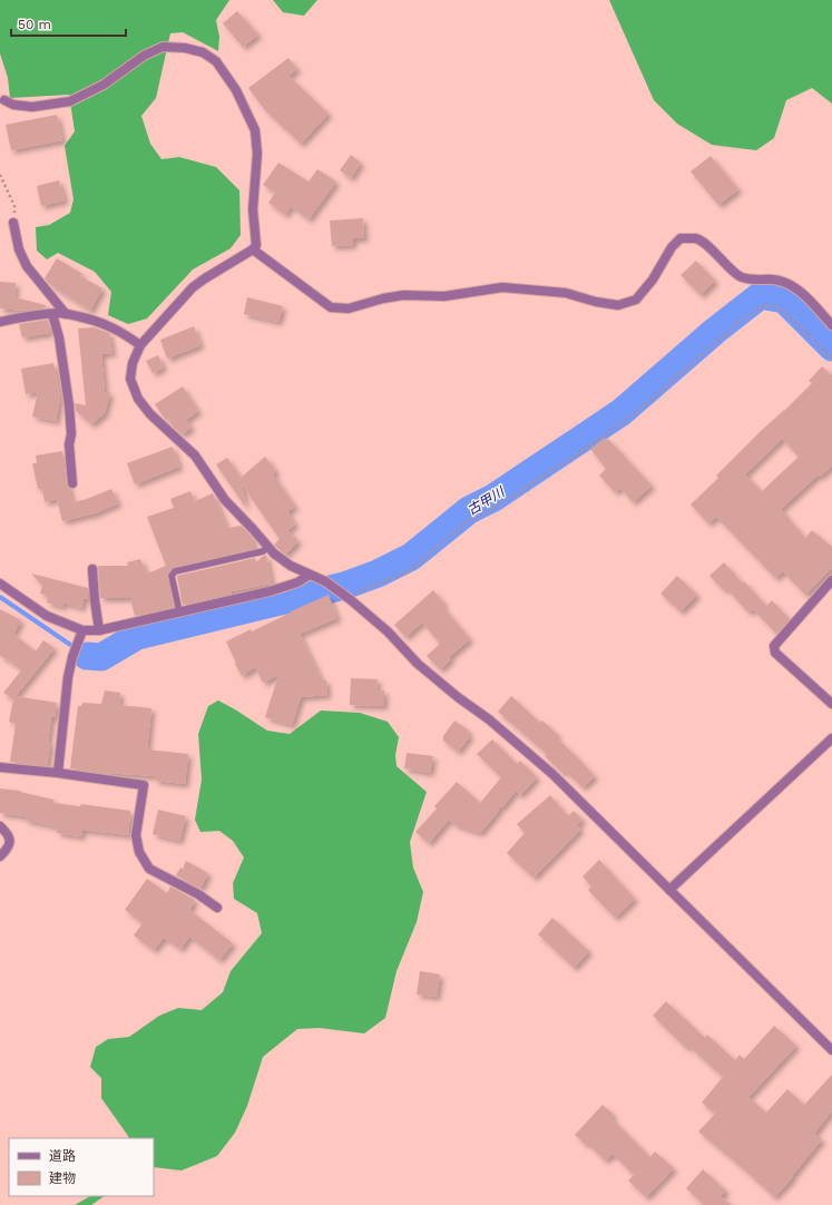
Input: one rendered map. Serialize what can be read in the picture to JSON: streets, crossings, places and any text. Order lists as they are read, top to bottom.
{
  "water": ["古甲川"],
  "legend": ["道路", "建物"],
  "scale_bar": "50 m"
}
